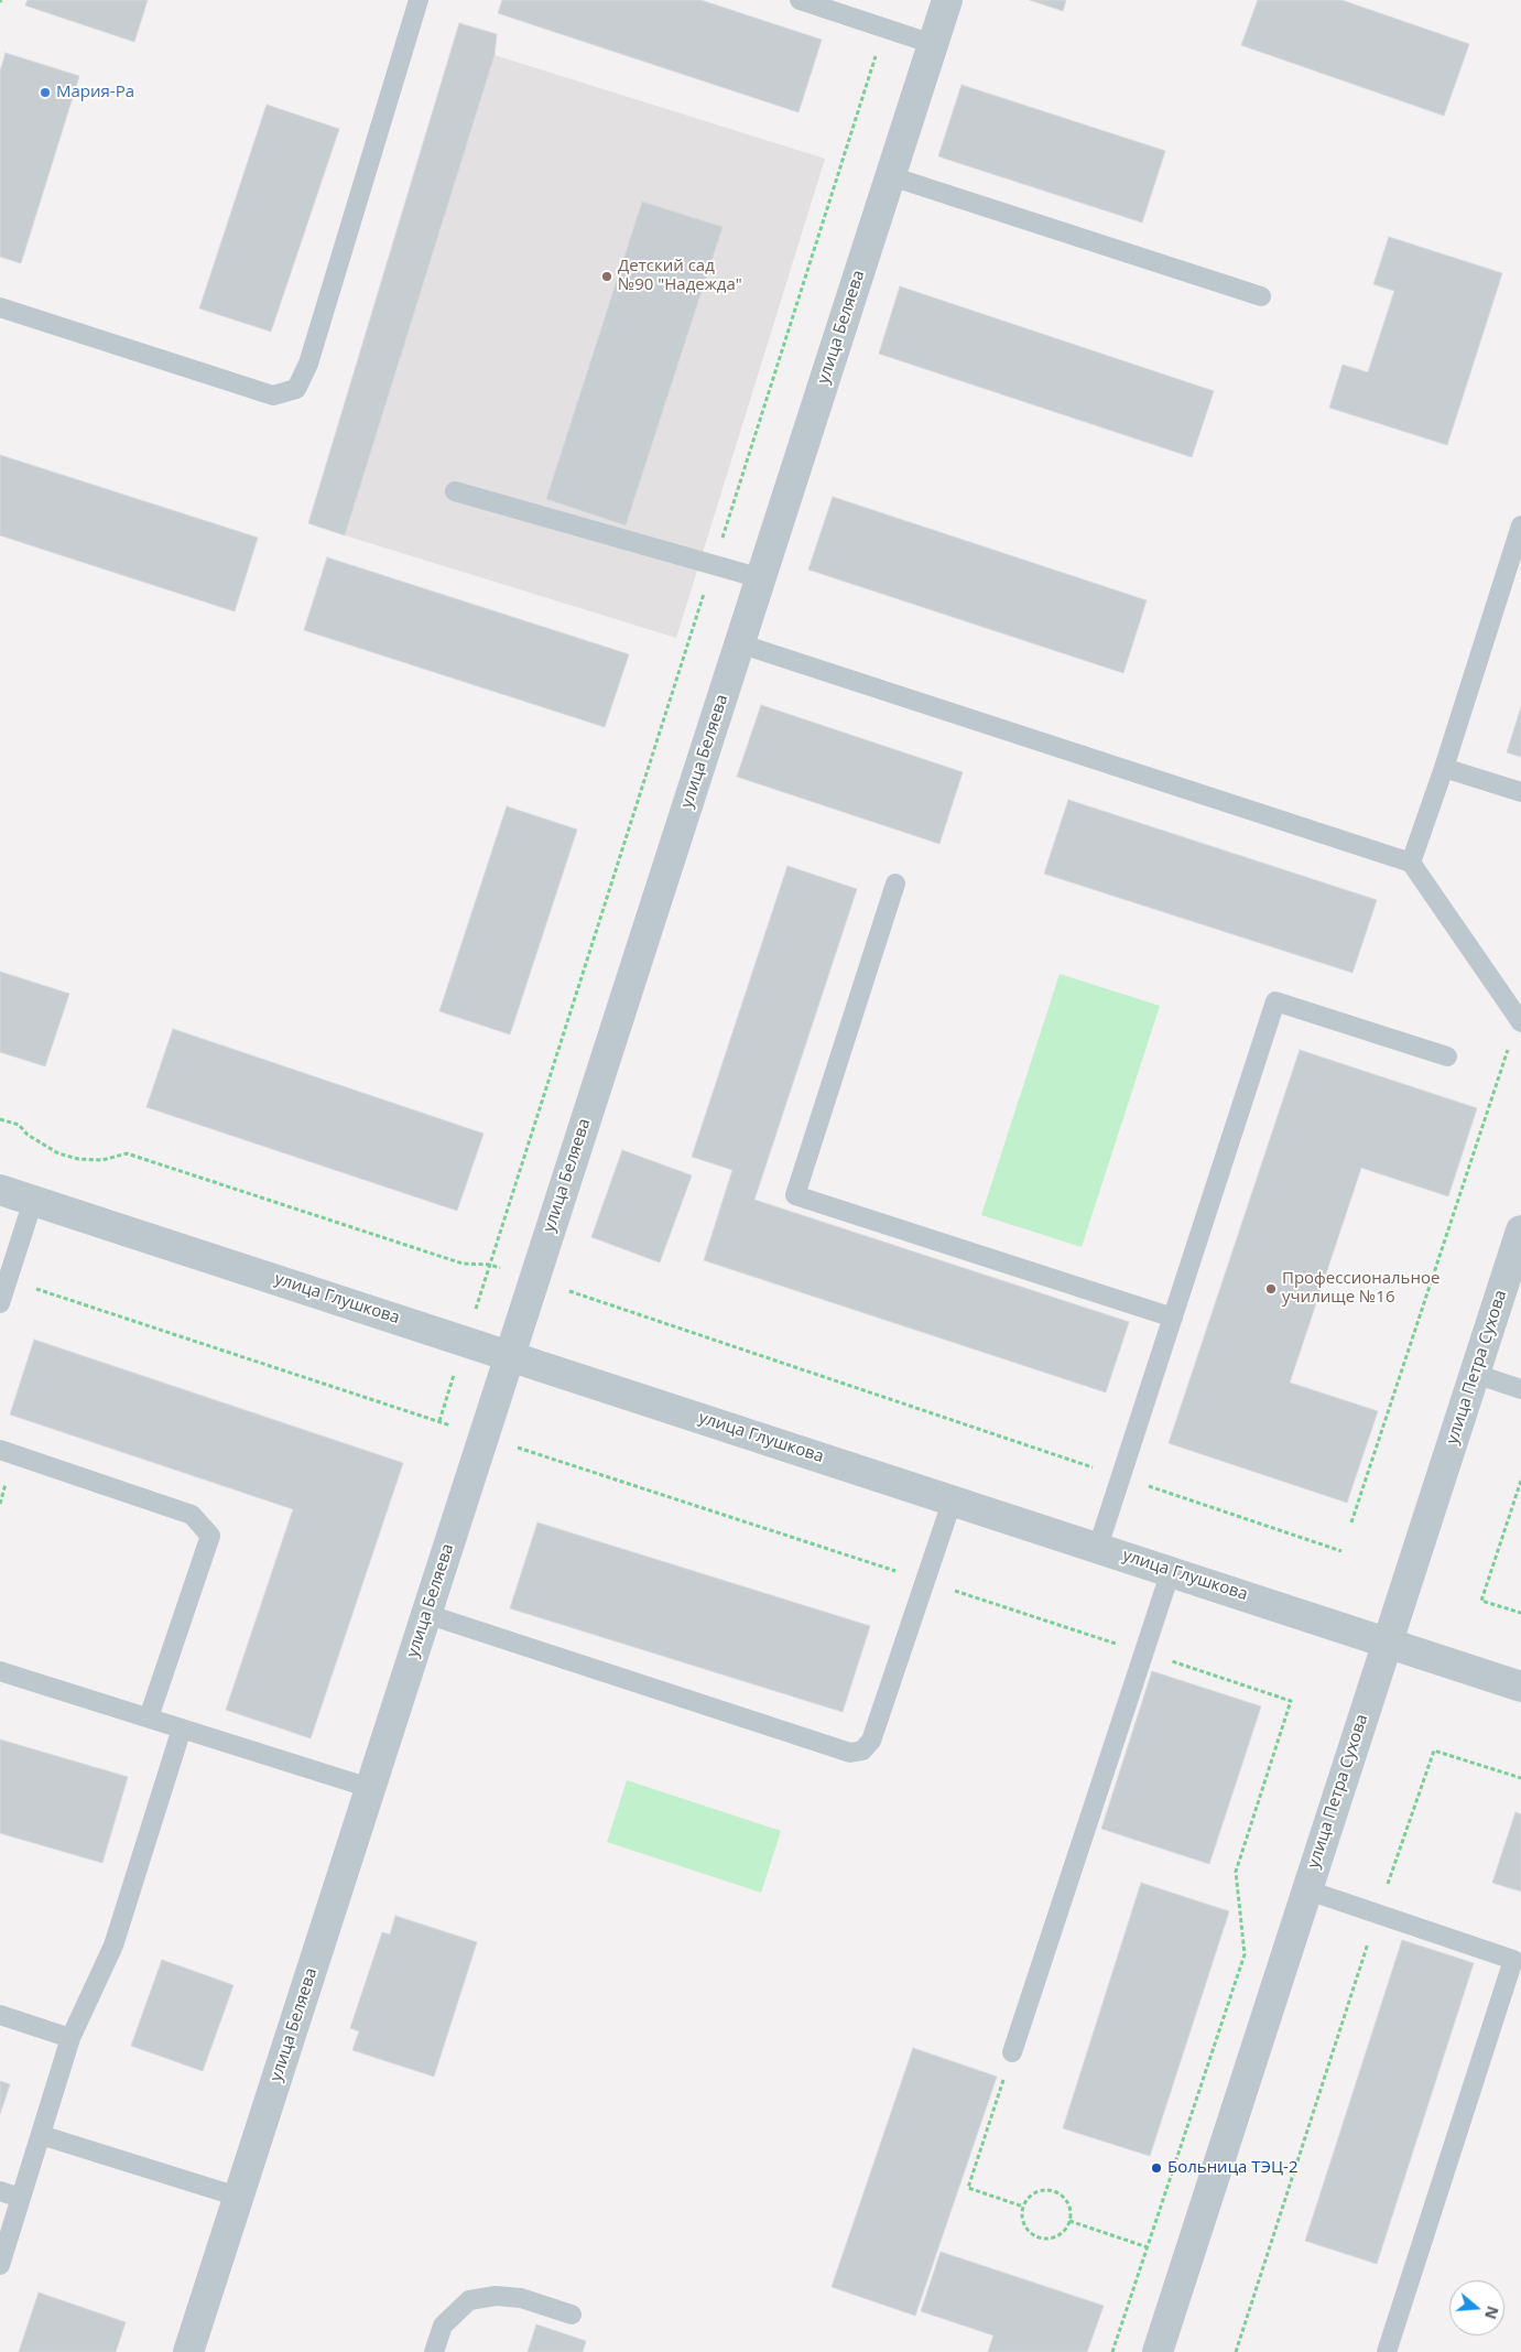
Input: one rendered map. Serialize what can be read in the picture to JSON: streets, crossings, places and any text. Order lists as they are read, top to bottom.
{
  "streets": {
    "street": ["улица Беляева", "улица Глушкова", "улица Петра Сухова"]
  },
  "crossings": [
    ["улица Беляева", "улица Глушкова"],
    ["улица Глушкова", "улица Петра Сухова"]
  ],
  "places": [
    "Мария-Ра",
    "Детский сад №90 \"Надежда\"",
    "Профессиональное училище №16",
    "Больница ТЭЦ-2"
  ],
  "north": "right"
}
